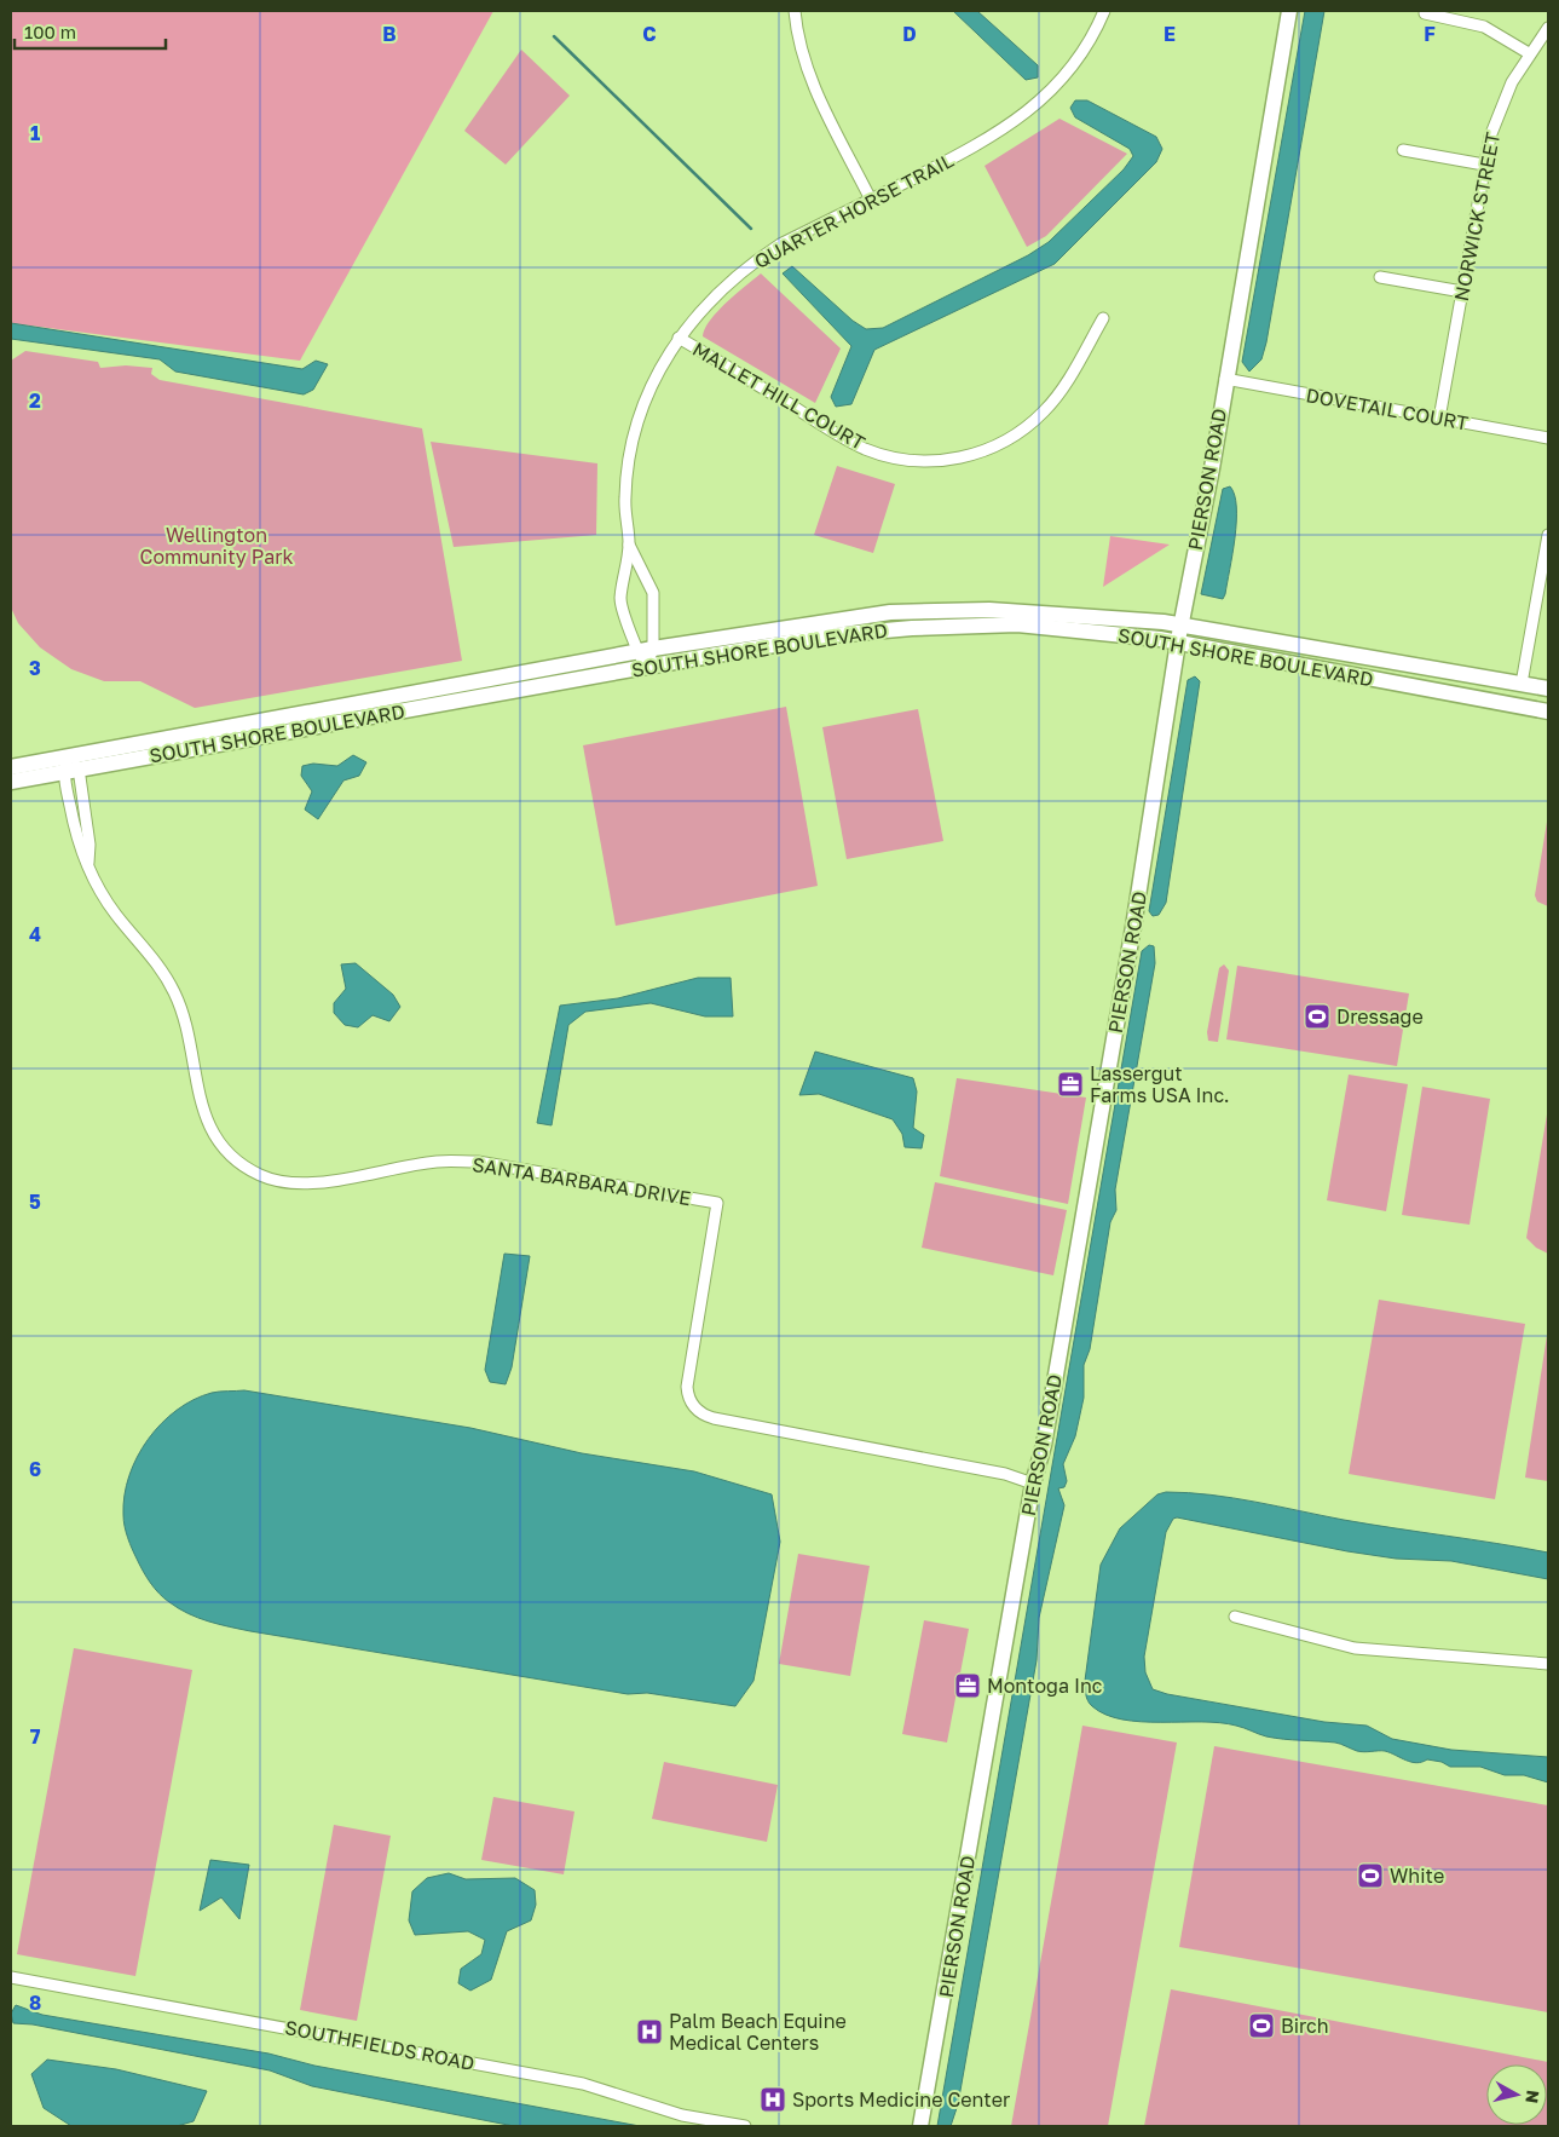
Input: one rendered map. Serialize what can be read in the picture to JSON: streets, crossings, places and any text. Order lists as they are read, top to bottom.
{
  "streets": {
    "street": [
      "QUARTER HORSE TRAIL",
      "NORWICK STREET",
      "MALLET HILL COURT",
      "DOVETAIL COURT",
      "PIERSON ROAD",
      "SOUTH SHORE BOULEVARD",
      "SANTA BARBARA DRIVE",
      "SOUTHFIELDS ROAD"
    ]
  },
  "crossings": [
    ["QUARTER HORSE TRAIL", "MALLET HILL COURT"],
    ["QUARTER HORSE TRAIL", "SOUTH SHORE BOULEVARD"],
    ["NORWICK STREET", "DOVETAIL COURT"],
    ["DOVETAIL COURT", "PIERSON ROAD"],
    ["PIERSON ROAD", "SOUTH SHORE BOULEVARD"],
    ["PIERSON ROAD", "SANTA BARBARA DRIVE"],
    ["SOUTH SHORE BOULEVARD", "SANTA BARBARA DRIVE"]
  ],
  "parks": ["Wellington Community Park"],
  "places": {
    "sports": ["Dressage", "White", "Birch"],
    "office": ["Lassergut Farms USA Inc.", "Montoga Inc"],
    "hospital": ["Palm Beach Equine Medical Centers", "Sports Medicine Center"]
  },
  "scale_bar": "100 m",
  "north": "right",
  "grid": {
    "columns": [
      "B",
      "C",
      "D",
      "E",
      "F"
    ],
    "rows": [
      "1",
      "2",
      "3",
      "4",
      "5",
      "6",
      "7",
      "8"
    ]
  }
}
